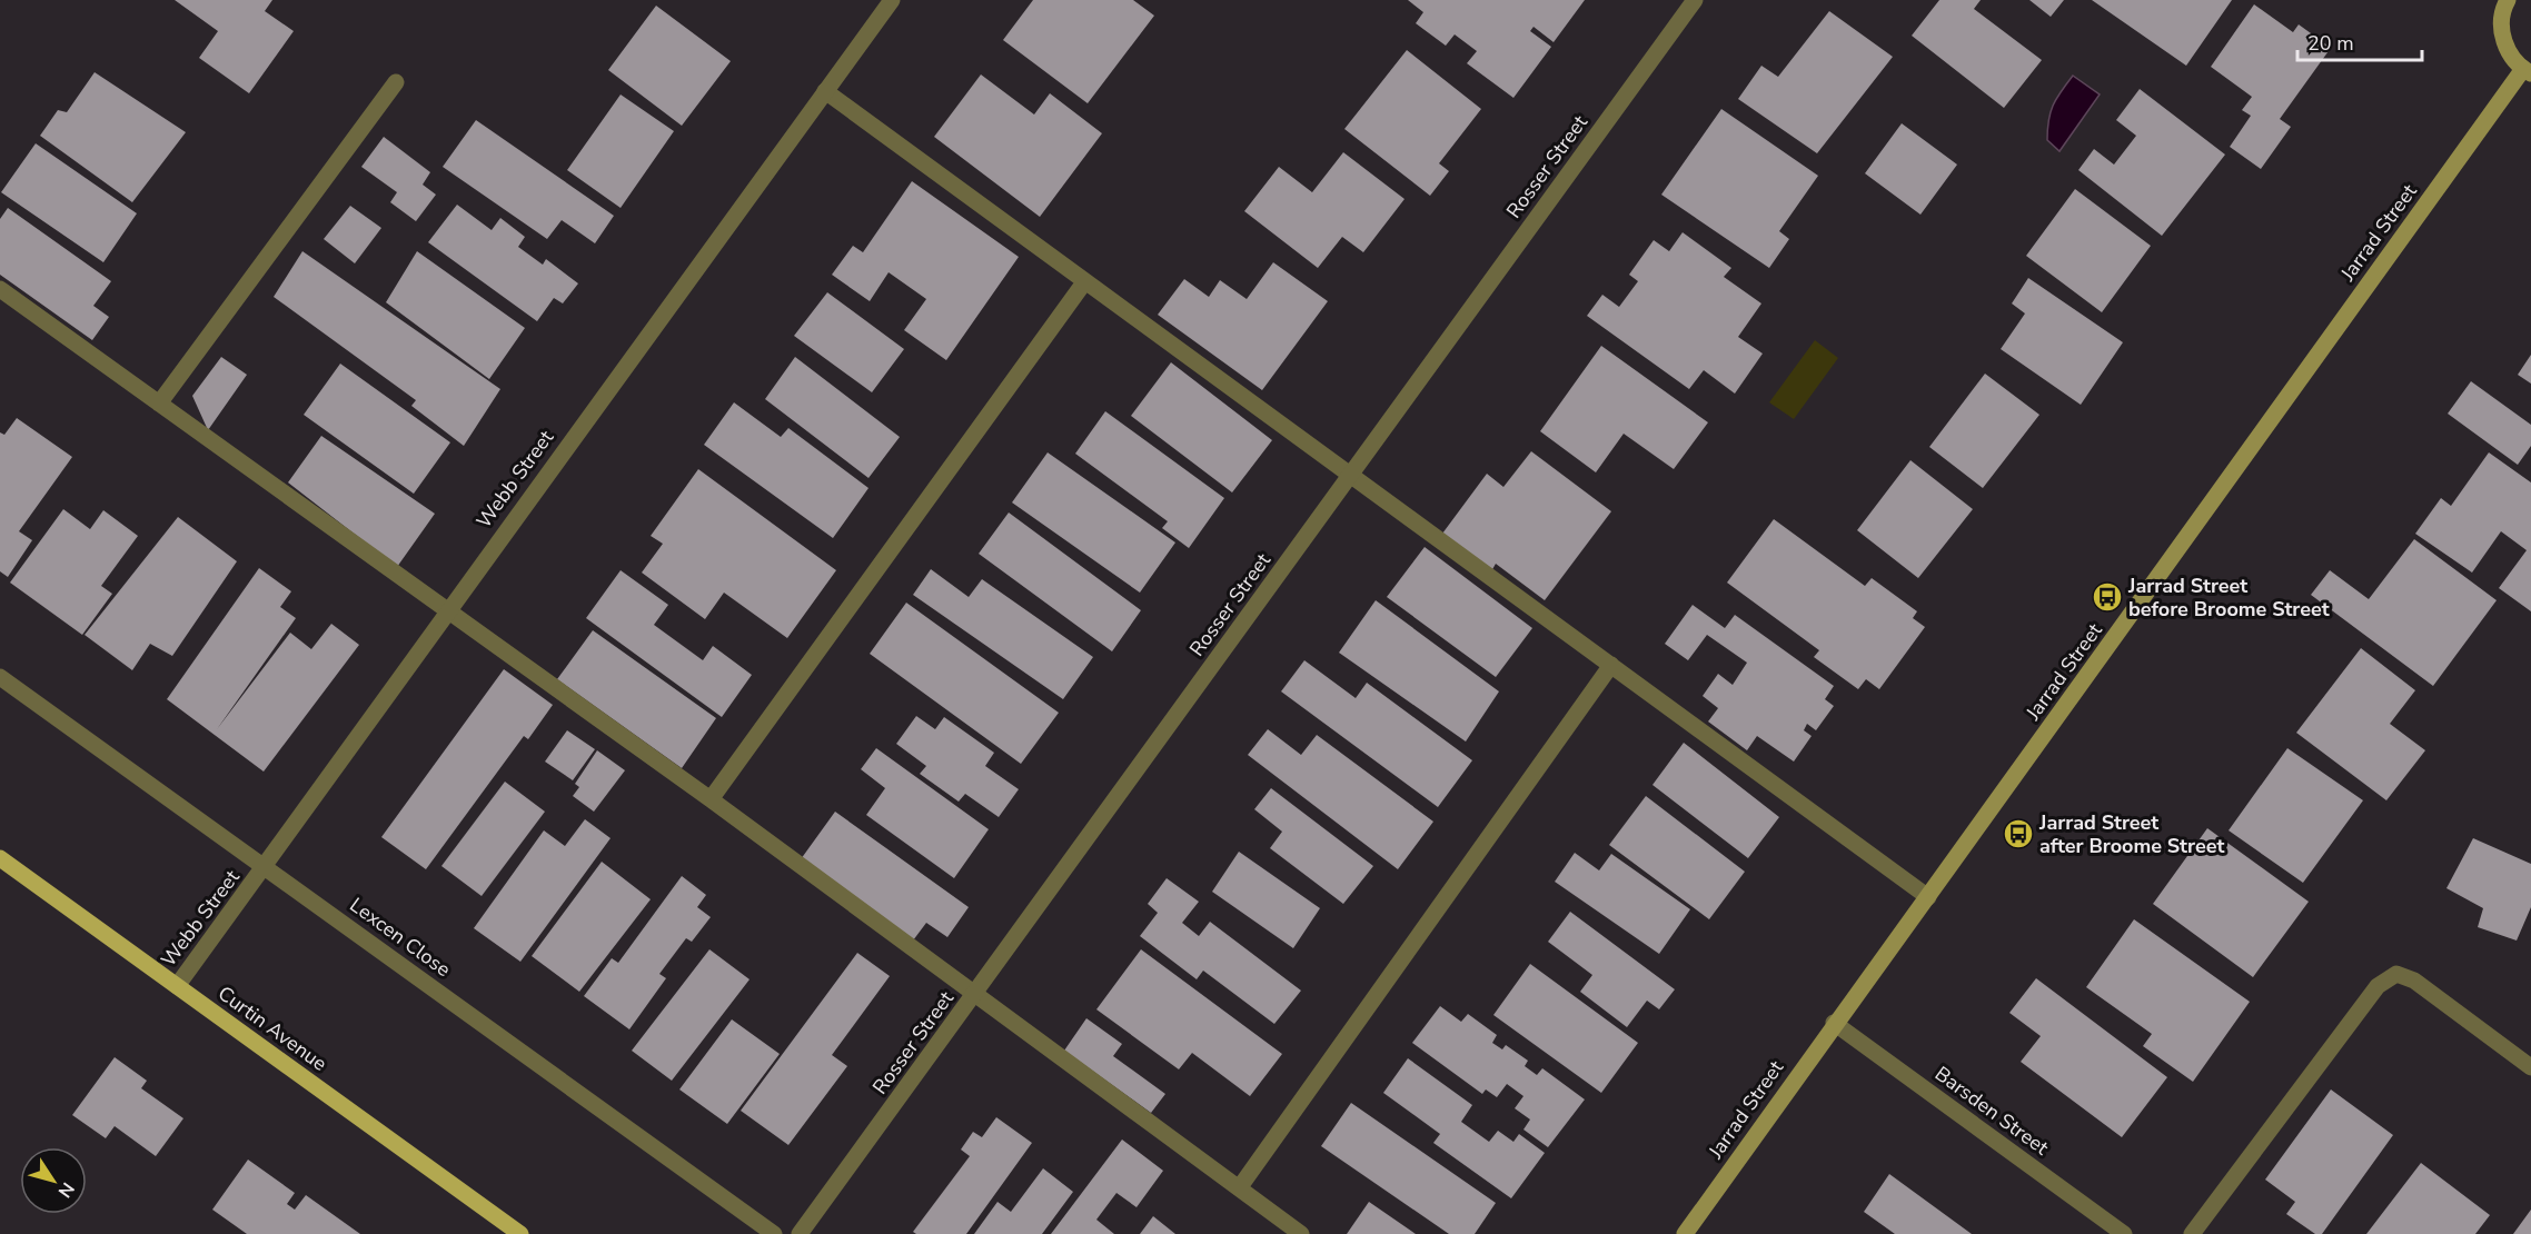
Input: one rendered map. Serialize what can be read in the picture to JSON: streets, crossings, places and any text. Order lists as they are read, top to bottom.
{
  "streets": {
    "main road": ["Curtin Avenue"],
    "street": [
      "Rosser Street",
      "Jarrad Street",
      "Webb Street",
      "Lexcen Close",
      "Barsden Street"
    ]
  },
  "crossings": [
    ["Jarrad Street", "Barsden Street"],
    ["Webb Street", "Lexcen Close"],
    ["Webb Street", "Curtin Avenue"]
  ],
  "places": {
    "bus stop": ["Jarrad Street before Broome Street", "Jarrad Street after Broome Street"]
  },
  "scale_bar": "20 m",
  "north": "bottom right"
}
